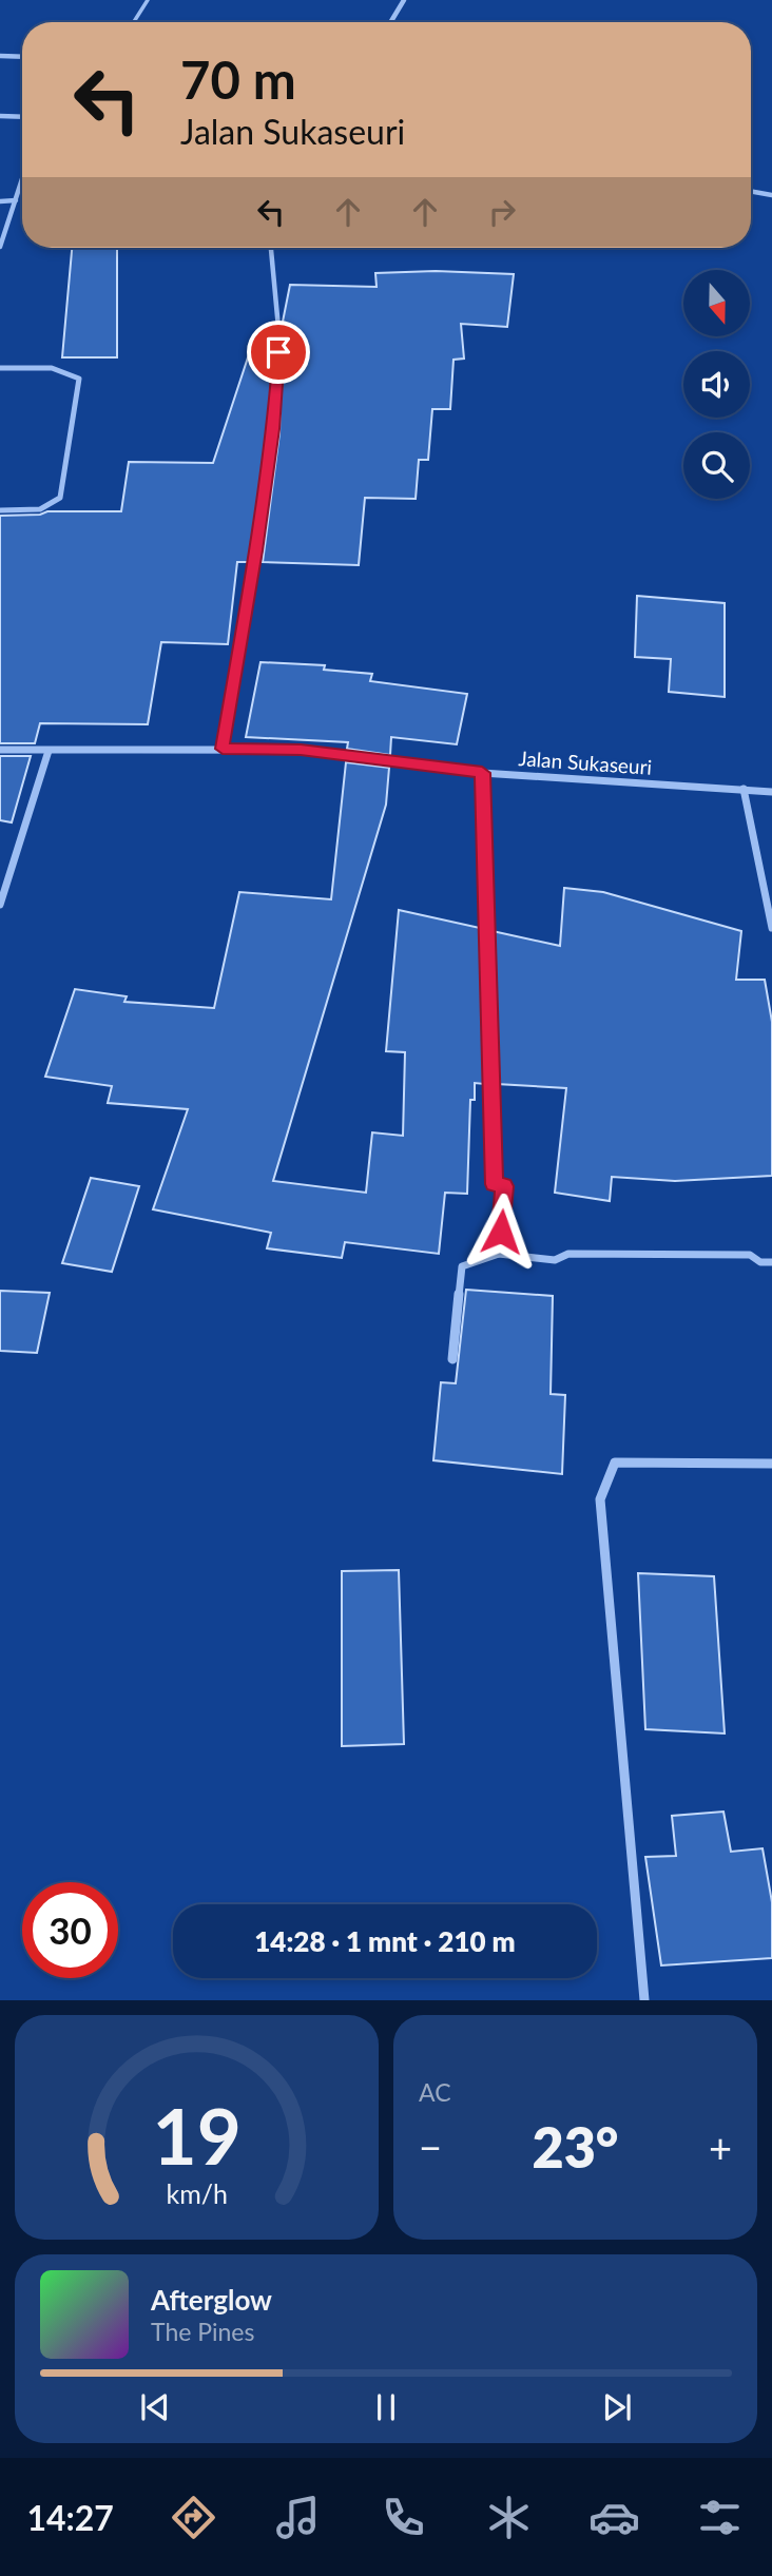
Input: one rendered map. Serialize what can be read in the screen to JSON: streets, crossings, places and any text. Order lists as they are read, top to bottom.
{
  "streets": {
    "street": ["Jalan Sukaseuri"]
  },
  "north": "bottom",
  "page": {
    "turn": ["70 m", "Jalan Sukaseuri"],
    "limit": "30",
    "trip": "14:28 · 1 mnt · 210 m",
    "tile": "AC",
    "heat": ["−", "23°", "+"],
    "song": ["Afterglow", "The Pines"],
    "tabs": "14:27",
    "gauge": ["19", "km/h"]
  }
}
